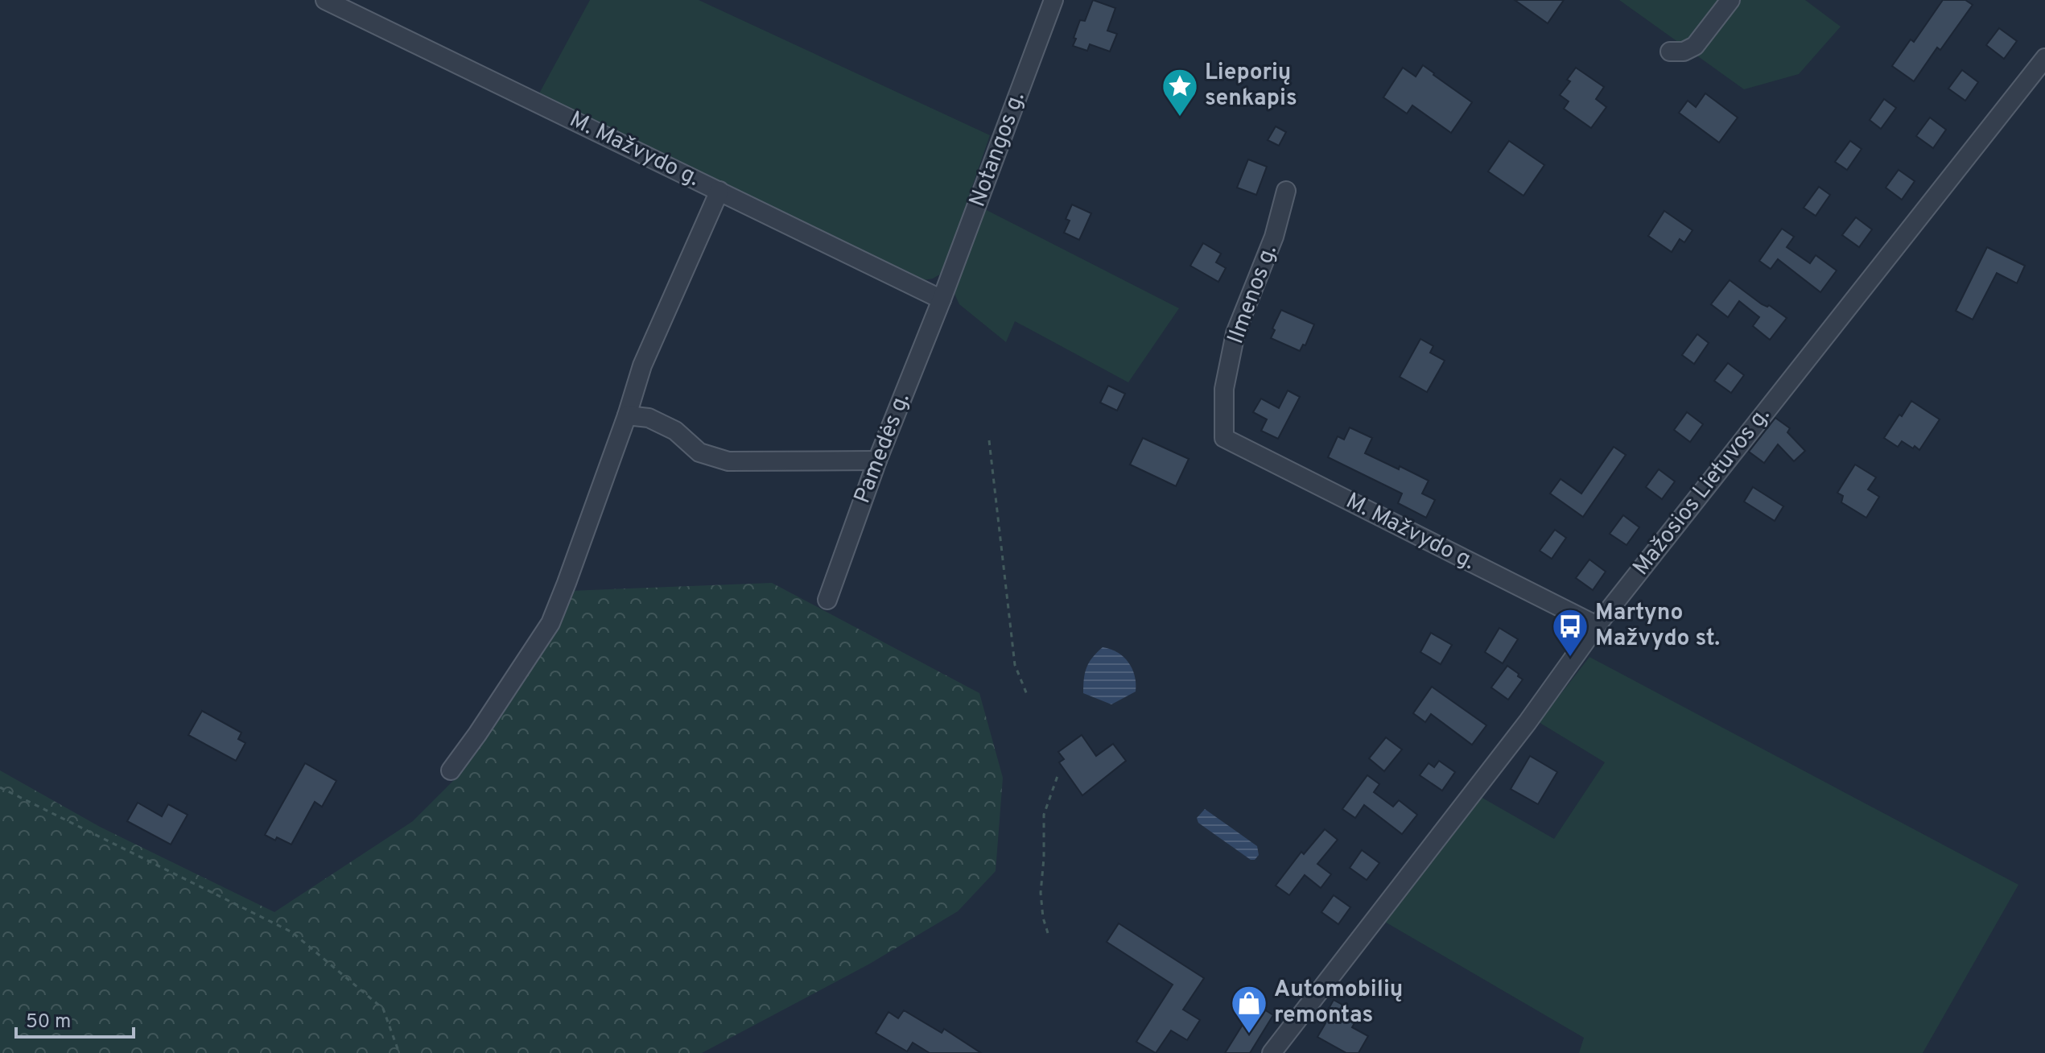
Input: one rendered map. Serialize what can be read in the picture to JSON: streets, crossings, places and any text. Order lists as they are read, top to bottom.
{
  "streets": {
    "street": [
      "M. Mažvydo g.",
      "Notangos g.",
      "Ilmenos g.",
      "Pamedės g.",
      "Mažosios Lietuvos g."
    ]
  },
  "crossings": [
    ["M. Mažvydo g.", "Notangos g."],
    ["M. Mažvydo g.", "Ilmenos g."],
    ["M. Mažvydo g.", "Pamedės g."],
    ["M. Mažvydo g.", "Mažosios Lietuvos g."],
    ["Notangos g.", "Pamedės g."]
  ],
  "places": {
    "place": ["Lieporių senkapis"],
    "bus stop": ["Martyno Mažvydo st."],
    "shop": ["Automobilių remontas"]
  },
  "scale_bar": "50 m"
}
